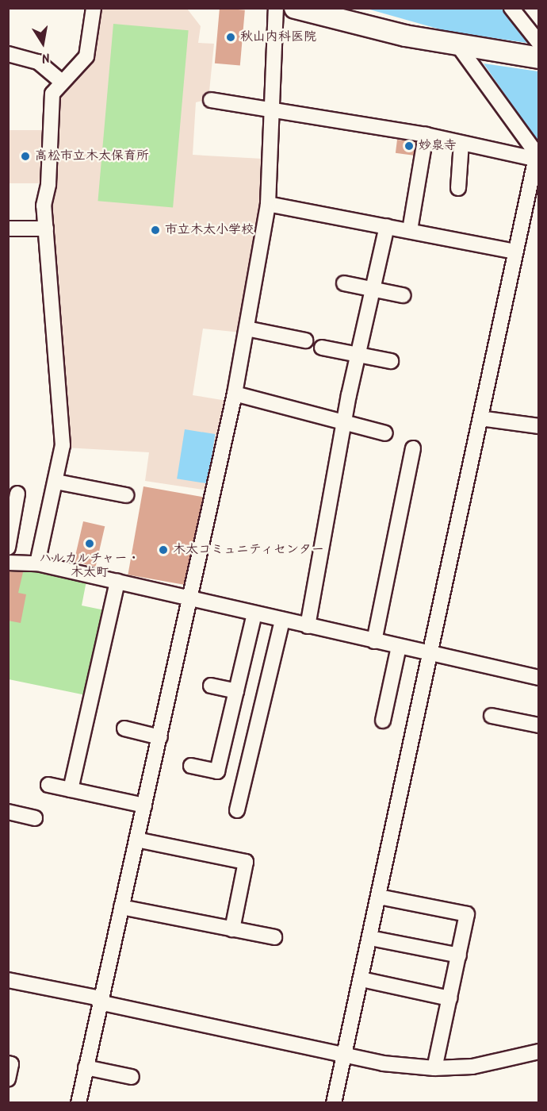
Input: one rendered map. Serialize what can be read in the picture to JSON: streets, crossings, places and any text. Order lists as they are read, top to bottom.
{
  "places": [
    "秋山内科医院",
    "妙泉寺",
    "高松市立木太保育所",
    "市立木太小学校",
    "ハルカルチャー・ 木太町",
    "木太コミュニティセンター"
  ],
  "north": "bottom"
}
